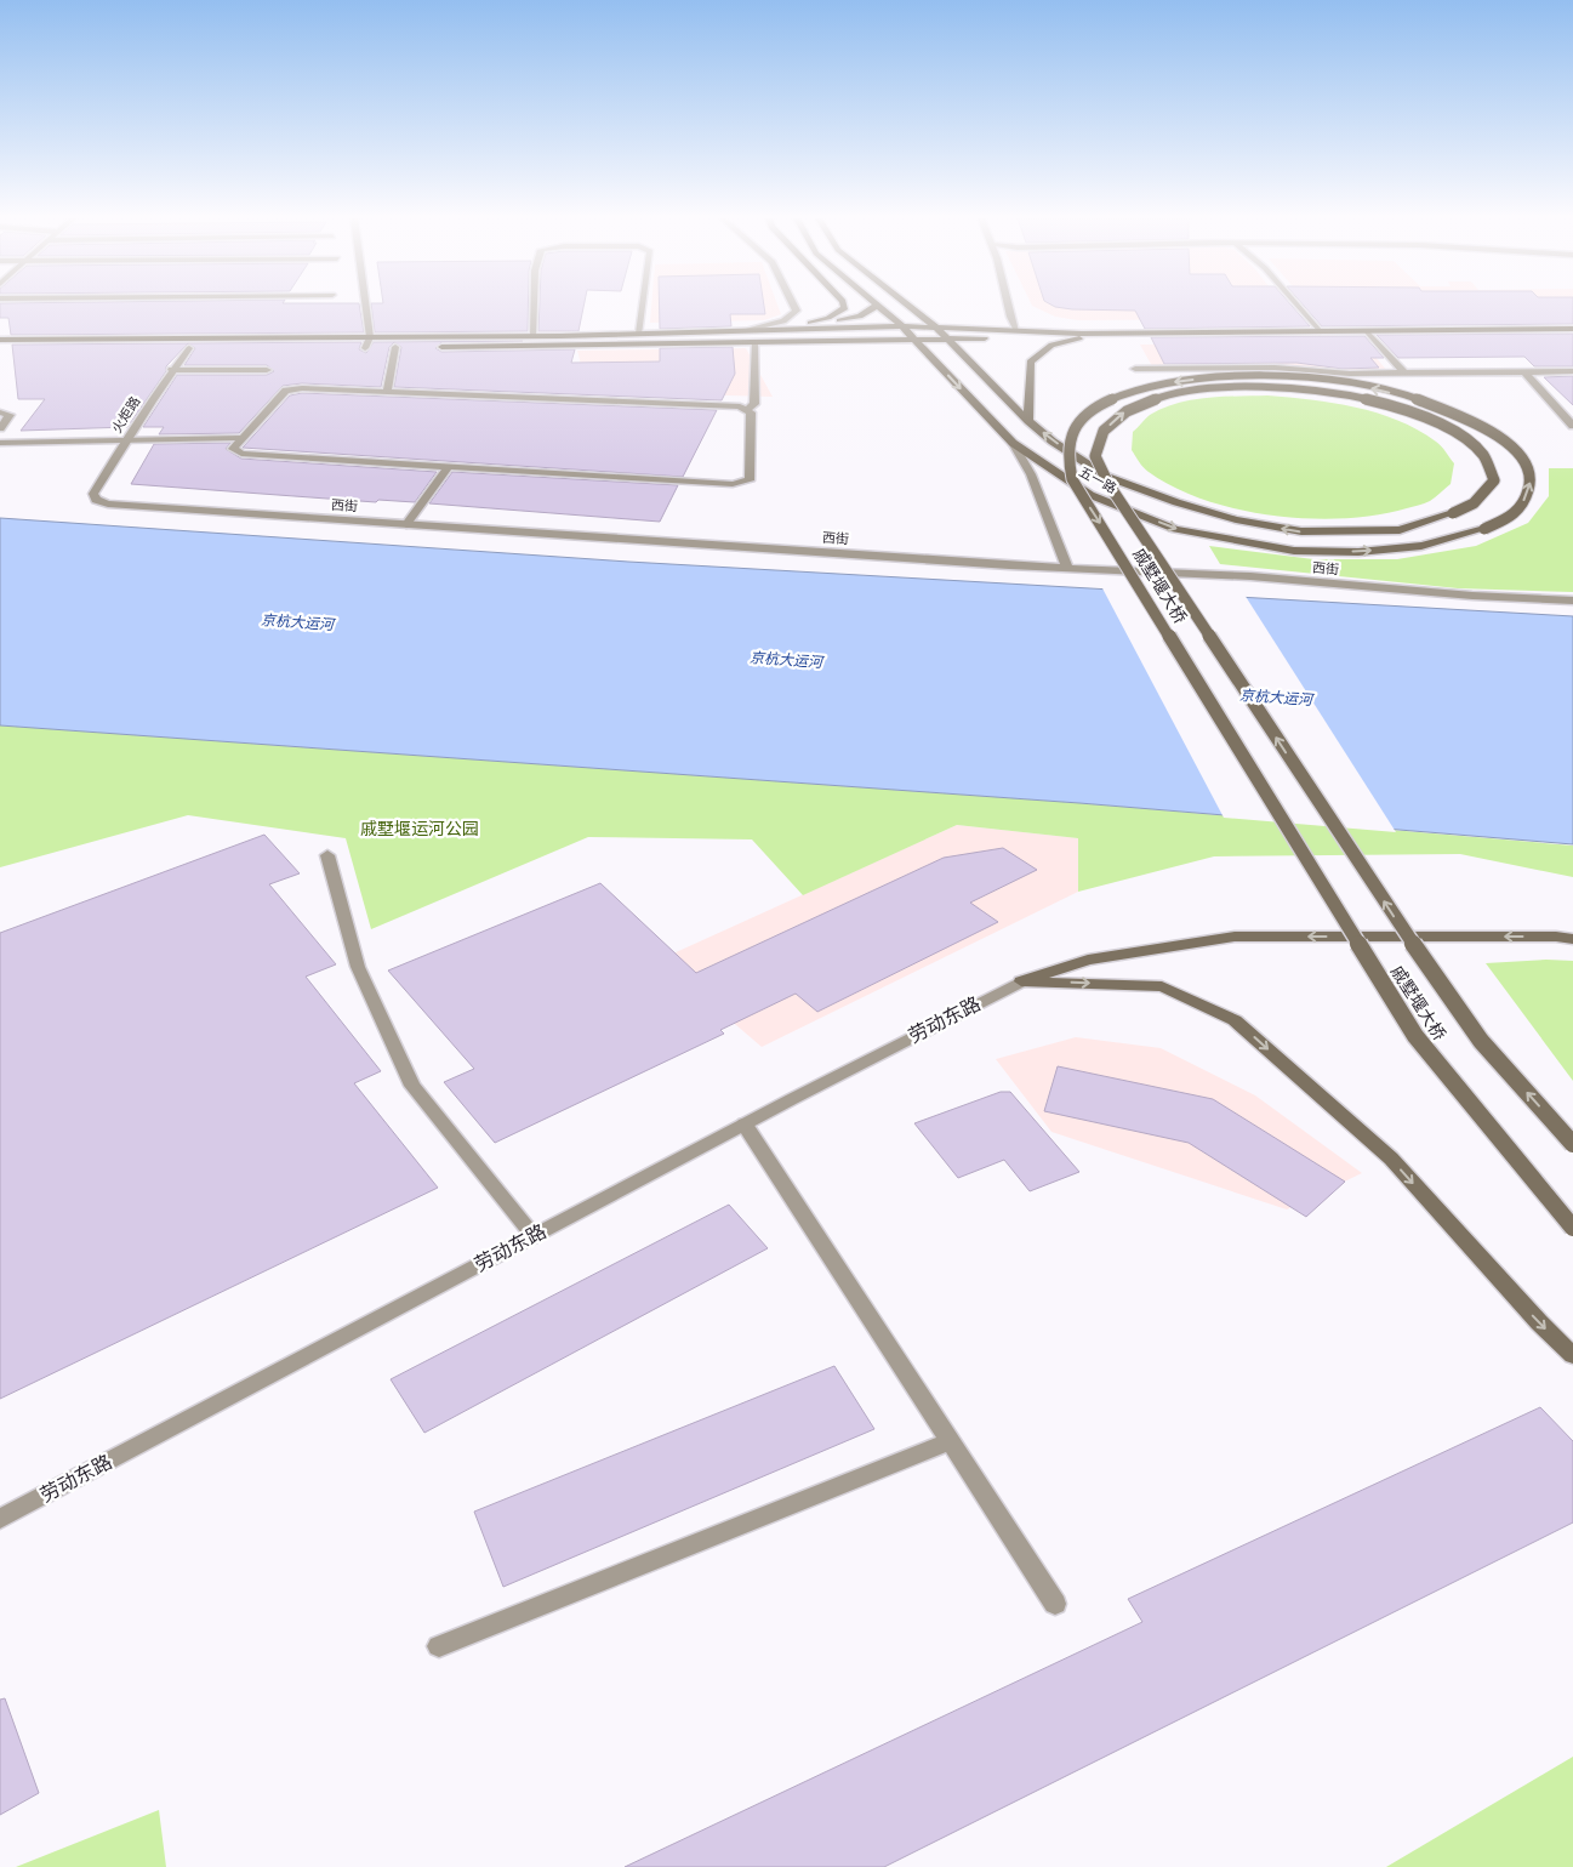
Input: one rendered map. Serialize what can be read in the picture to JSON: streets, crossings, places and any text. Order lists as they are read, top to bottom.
{
  "streets": {
    "main road": ["五一路", "戚墅堰大桥"],
    "street": ["火炬路", "西街", "劳动东路"]
  },
  "crossings": [
    ["火炬路", "西街"],
    ["五一路", "戚墅堰大桥"]
  ],
  "water": ["京杭大运河"],
  "parks": ["戚墅堰运河公园"]
}
